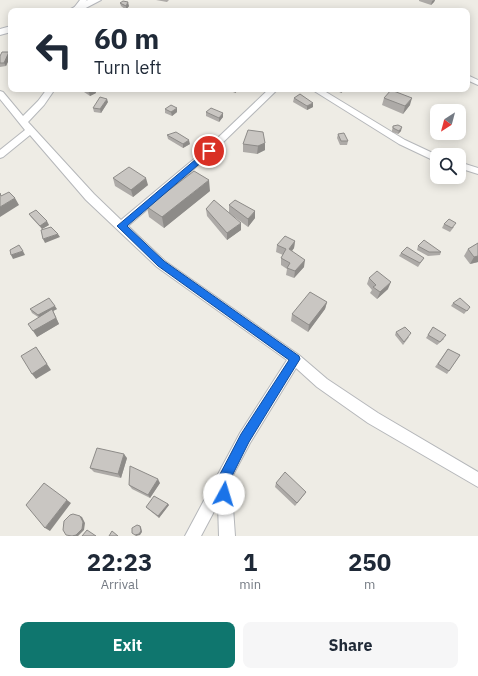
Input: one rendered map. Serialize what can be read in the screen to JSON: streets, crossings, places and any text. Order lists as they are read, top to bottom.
{
  "north": "bottom left",
  "page": {
    "turn": ["60 m", "Turn left"],
    "eta": [
      "22:23",
      "Arrival",
      "1",
      "min",
      "250",
      "m"
    ],
    "buttons": ["Exit", "Share"]
  }
}
